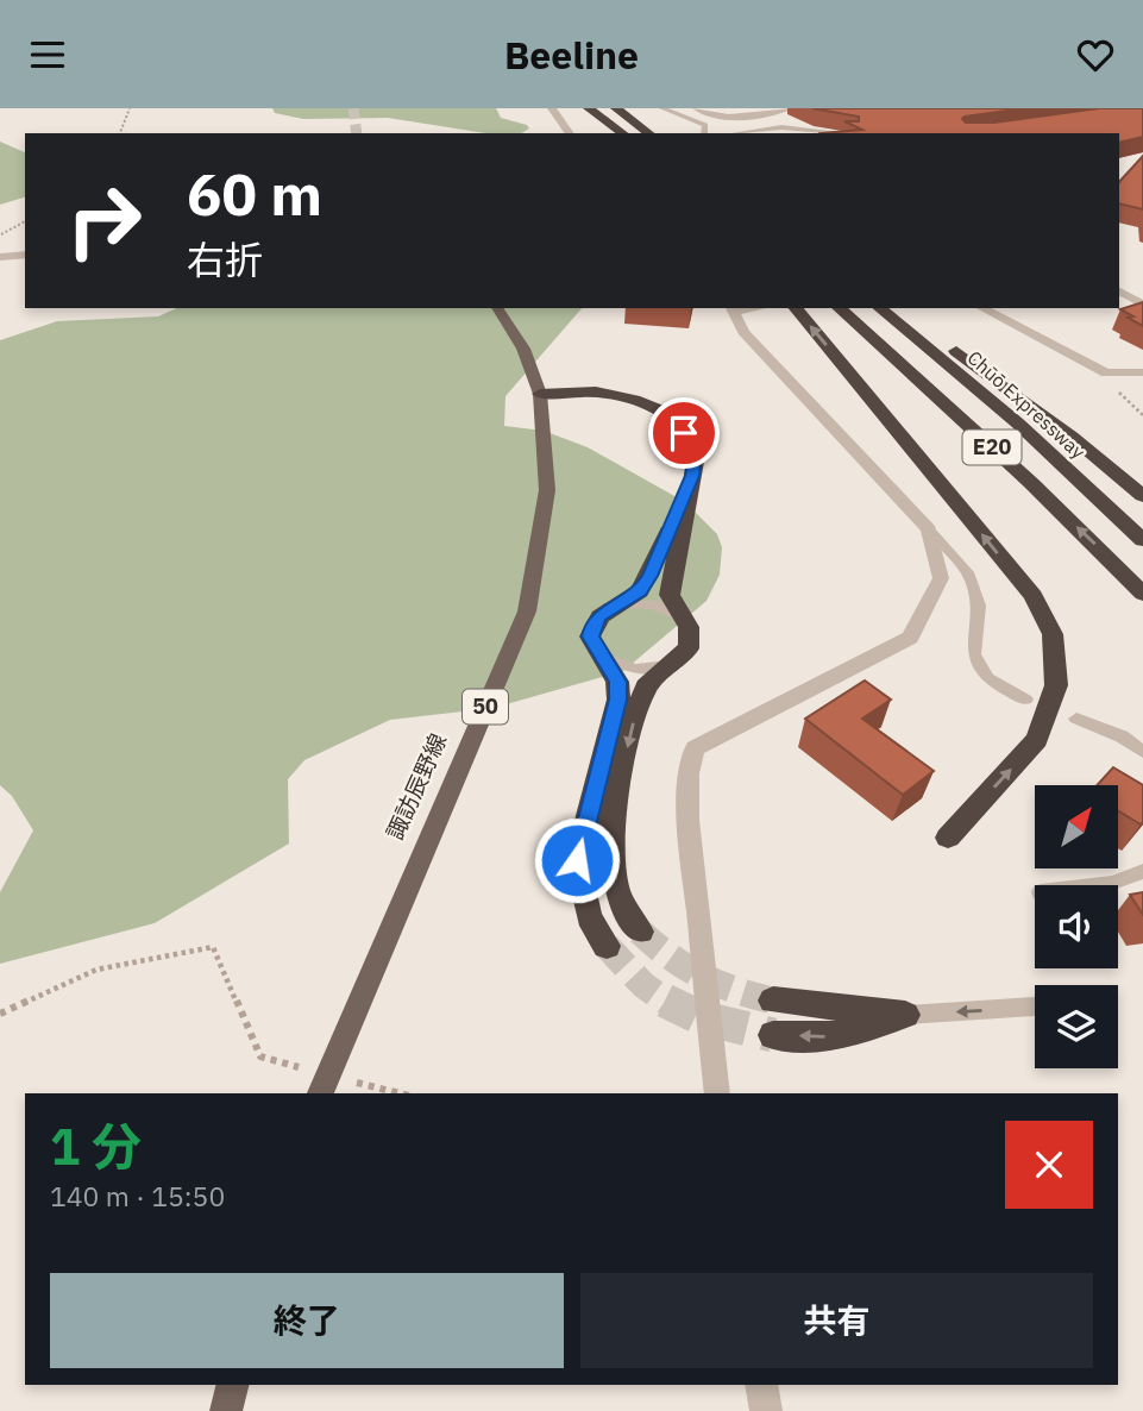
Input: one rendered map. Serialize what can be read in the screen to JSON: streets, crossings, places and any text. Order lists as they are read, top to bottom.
{
  "streets": {
    "highway": ["Chūō Expressway", "E20"],
    "main road": ["50", "諏訪辰野線"]
  },
  "north": "top right",
  "page": {
    "header": "Beeline",
    "turn": ["60 m", "右折"],
    "heading": ["1 分", "140 m · 15:50"],
    "buttons": ["終了", "共有"]
  }
}
